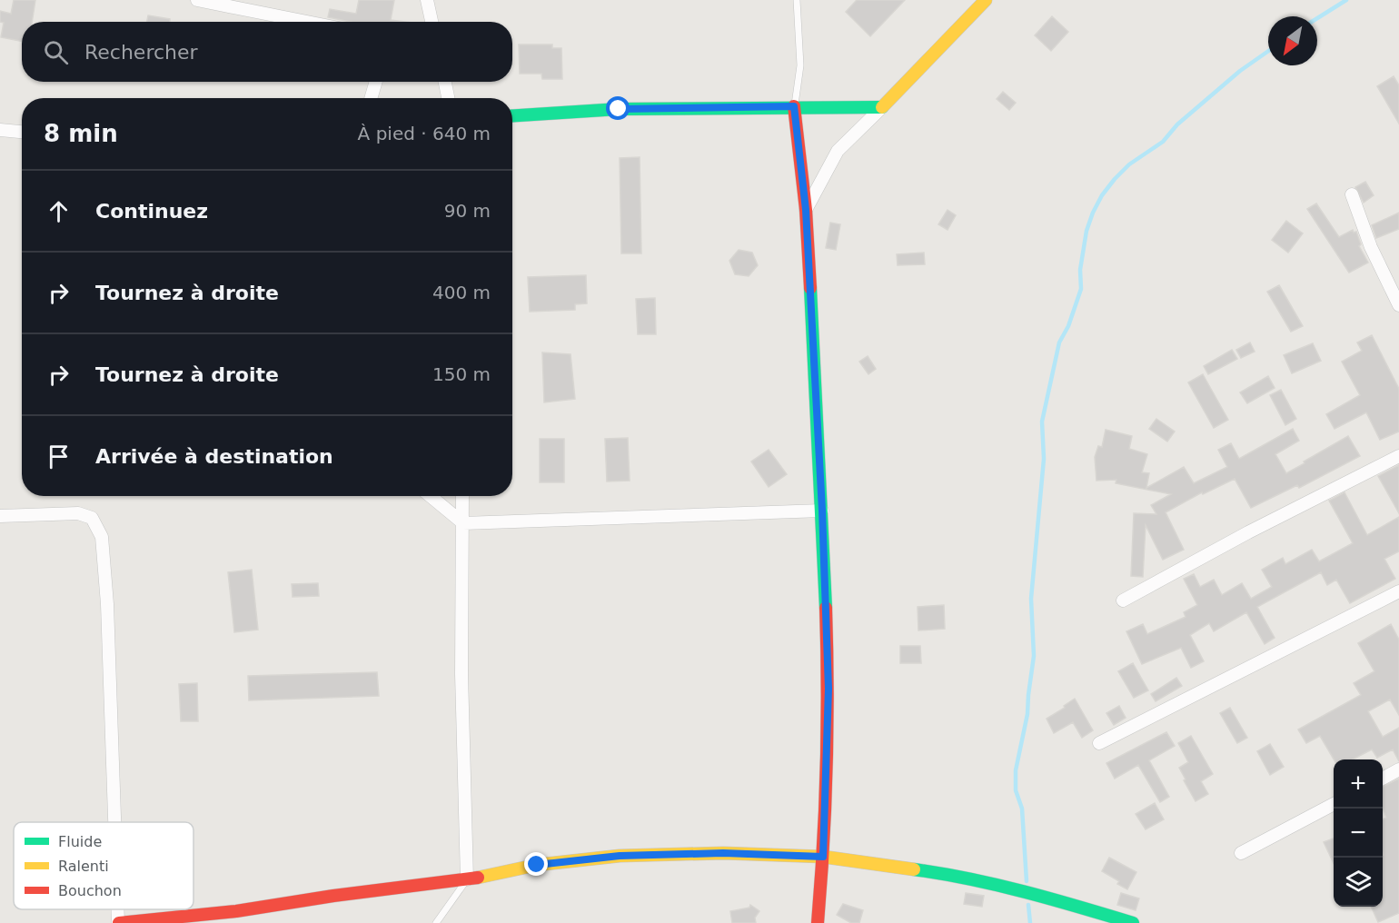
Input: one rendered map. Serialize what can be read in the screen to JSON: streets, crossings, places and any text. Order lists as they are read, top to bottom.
{
  "legend": ["Fluide", "Ralenti", "Bouchon"],
  "north": "bottom left",
  "page": {
    "search": "Rechercher",
    "heading": ["8 min", "À pied · 640 m"],
    "list": [
      ["Continuez", "90 m"],
      ["Tournez à droite", "400 m"],
      ["Tournez à droite", "150 m"],
      "Arrivée à destination"
    ],
    "map_buttons": ["+", "−"]
  }
}
